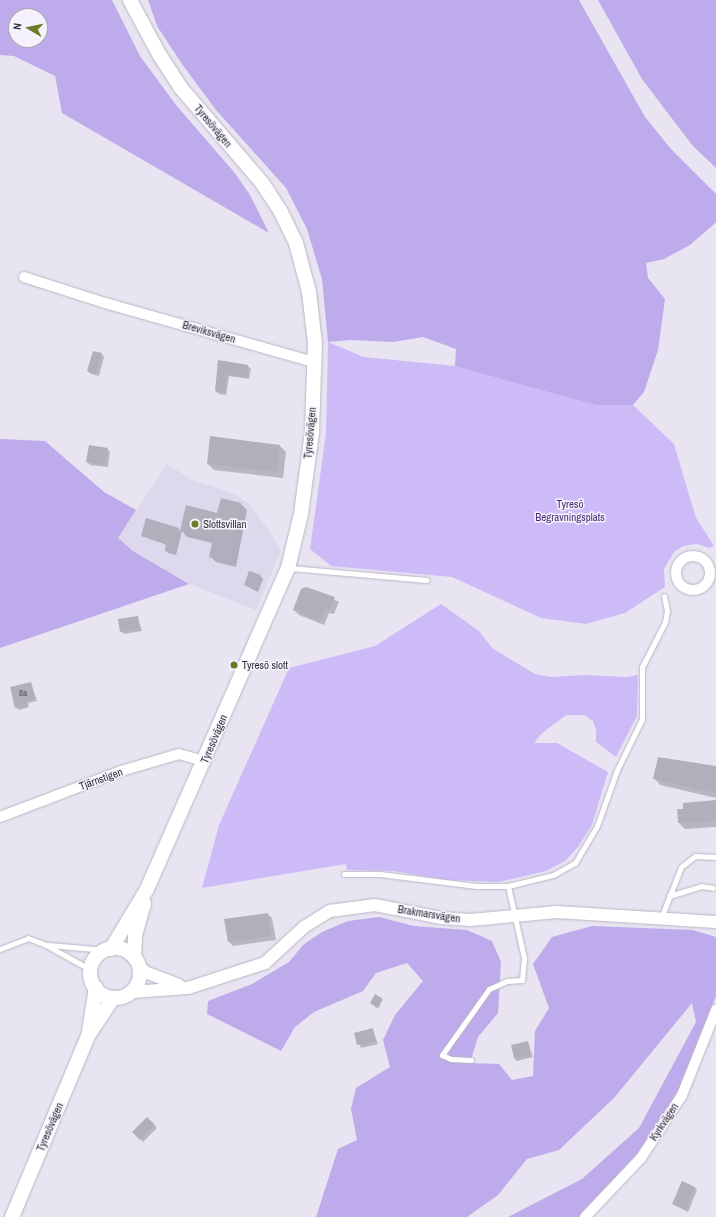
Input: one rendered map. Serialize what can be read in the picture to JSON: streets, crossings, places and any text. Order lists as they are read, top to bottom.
{
  "streets": {
    "main road": ["Tyresövägen"],
    "street": [
      "Breviksvägen",
      "Tjärnstigen",
      "Brakmarsvägen",
      "Kyrkvägen"
    ]
  },
  "crossings": [
    ["Tyresövägen", "Breviksvägen"],
    ["Tyresövägen", "Tjärnstigen"],
    ["Tyresövägen", "Brakmarsvägen"]
  ],
  "parks": ["Tyresö Begravningsplats"],
  "places": ["Slottsvillan", "Tyresö slott"],
  "house_numbers": ["8a"],
  "north": "left"
}
